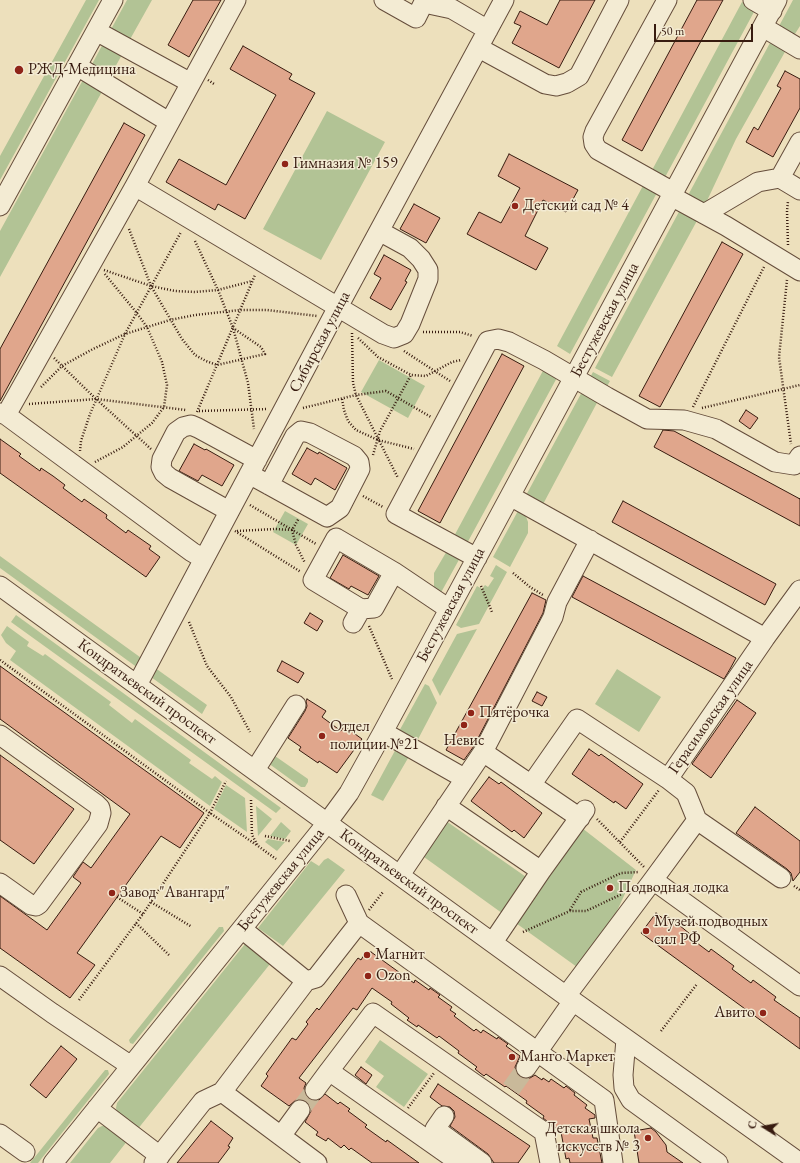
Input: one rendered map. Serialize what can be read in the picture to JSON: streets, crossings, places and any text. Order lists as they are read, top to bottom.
{
  "streets": {
    "street": [
      "Бестужевская улица",
      "Сибирская улица",
      "Кондратьевский проспект",
      "Герасимовская улица"
    ]
  },
  "crossings": [
    ["Бестужевская улица", "Кондратьевский проспект"],
    ["Сибирская улица", "Кондратьевский проспект"]
  ],
  "places": [
    "РЖД-Медицина",
    "Гимназия № 159",
    "Детский сад № 4",
    "Пятёрочка",
    "Невис",
    "Отдел полиции №21",
    "Подводная лодка",
    "Завод \"Авангард\"",
    "Музей подводных сил РФ",
    "Магнит",
    "Ozon",
    "Авито",
    "Манго Маркет",
    "Детская школа искусств № 3"
  ],
  "scale_bar": "50 m",
  "north": "left"
}
